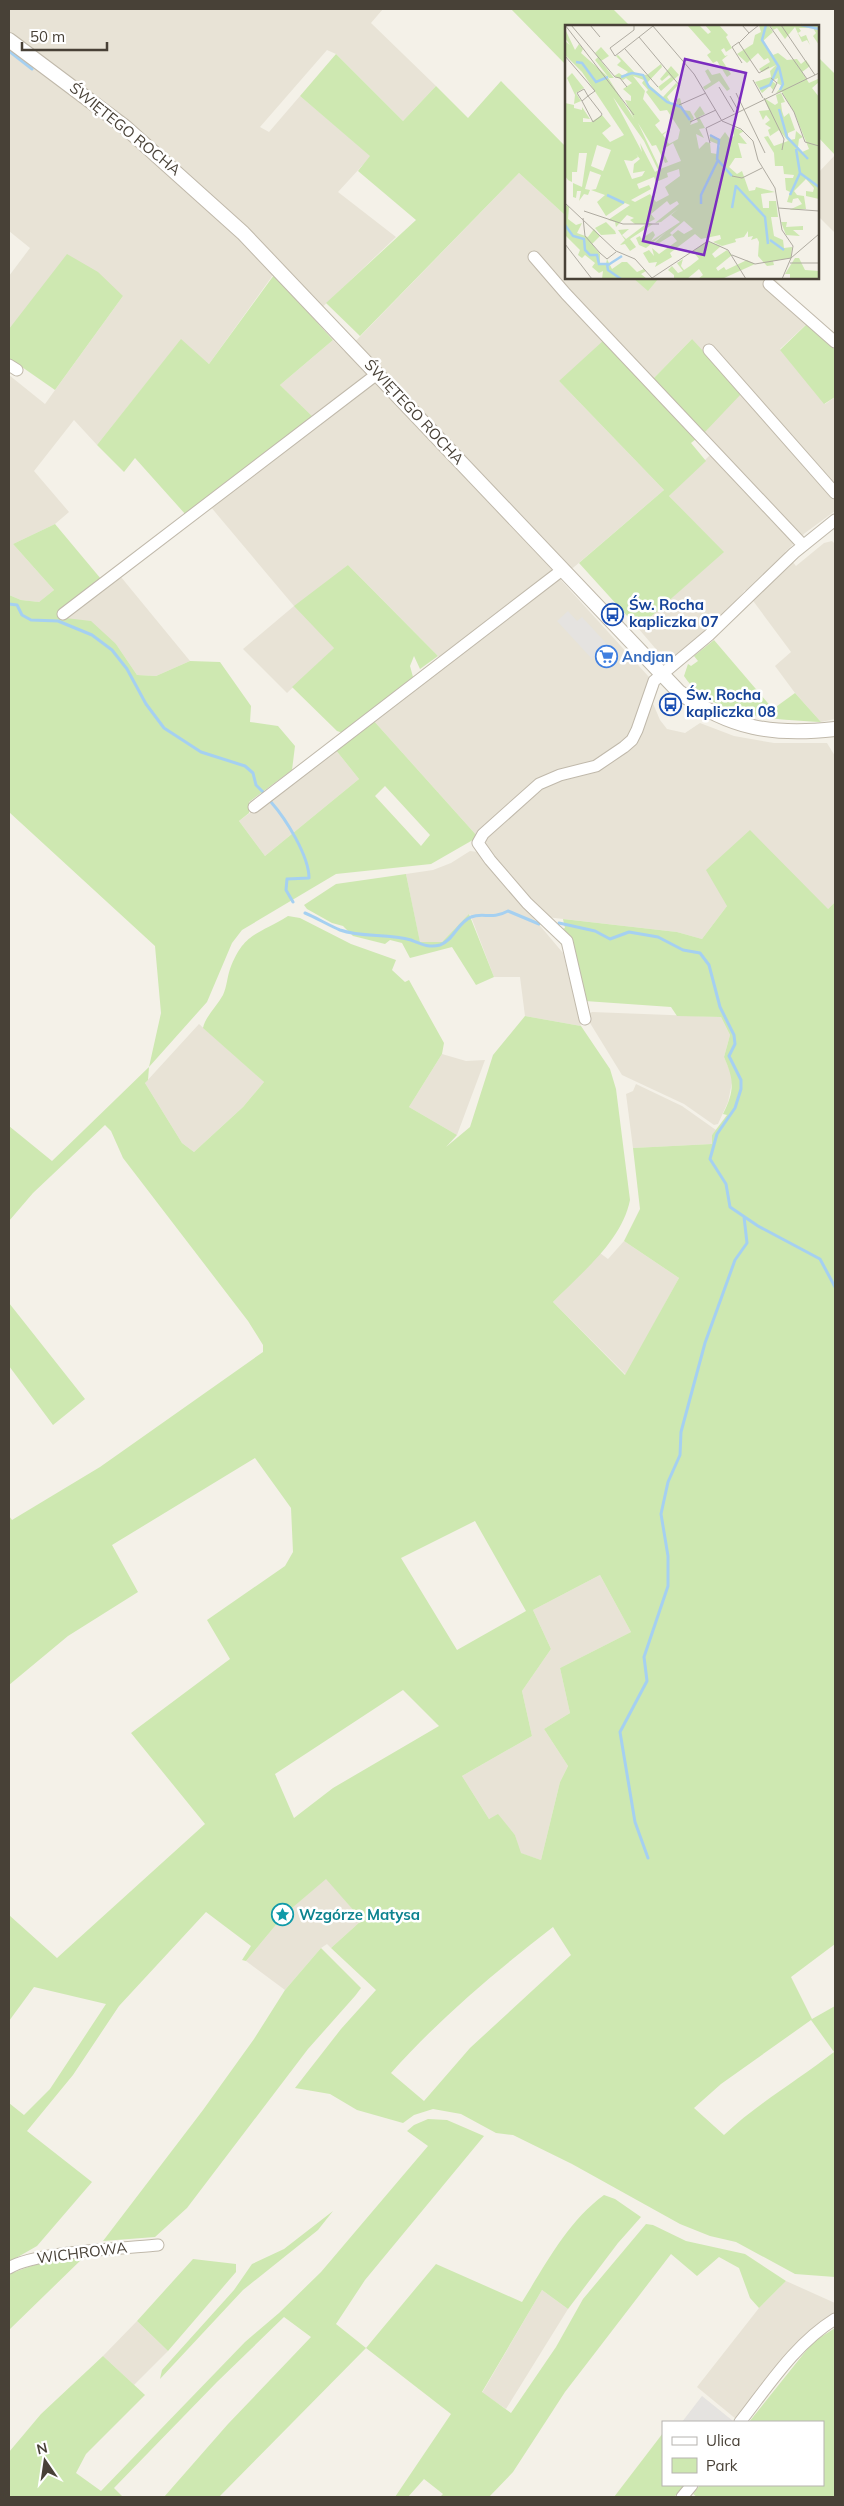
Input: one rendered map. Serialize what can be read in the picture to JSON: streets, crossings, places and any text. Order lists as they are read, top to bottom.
{
  "streets": {
    "street": ["ŚWIĘTEGO ROCHA", "WICHROWA"]
  },
  "places": {
    "bus stop": ["Św. Rocha kapliczka 07", "Św. Rocha kapliczka 08"],
    "supermarket": ["Andjan"],
    "place": ["Wzgórze Matysa"]
  },
  "legend": ["Ulica", "Park"],
  "scale_bar": "50 m",
  "north": "top"
}
